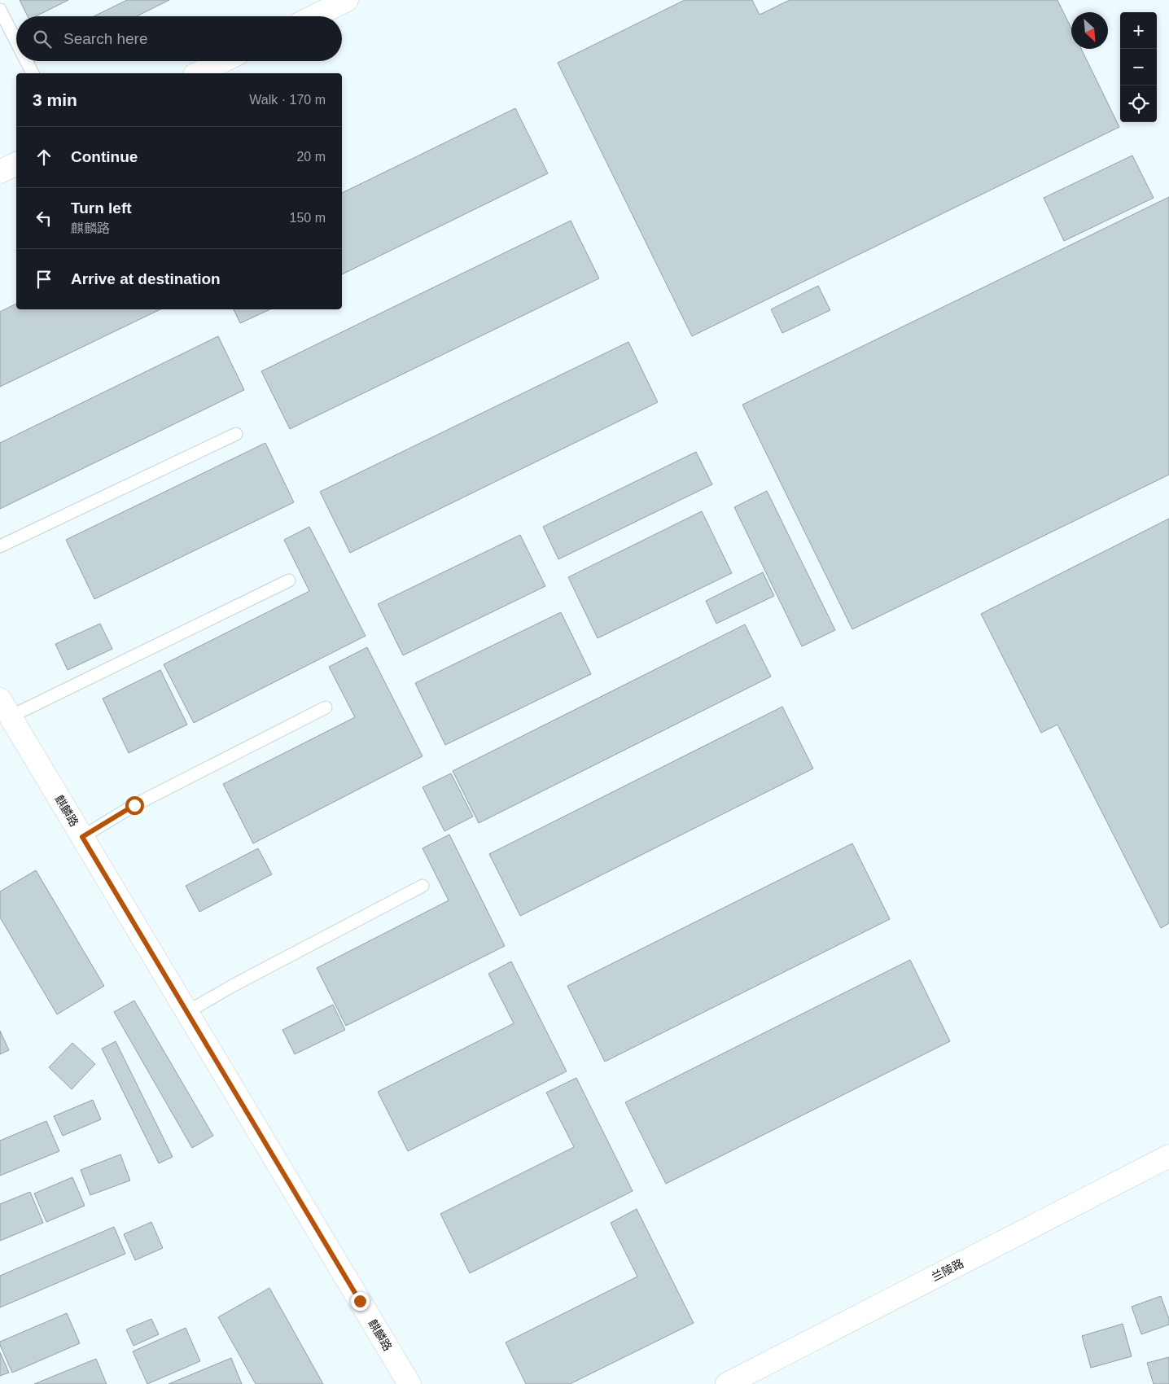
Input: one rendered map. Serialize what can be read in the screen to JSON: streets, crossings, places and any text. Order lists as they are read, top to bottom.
{
  "streets": {
    "street": ["麒麟路", "兰陵路"]
  },
  "north": "bottom right",
  "page": {
    "map_buttons": ["+", "−"],
    "search": "Search here",
    "heading": ["3 min", "Walk · 170 m"],
    "list": [
      ["Continue", "20 m"],
      ["Turn left", "麒麟路", "150 m"],
      "Arrive at destination"
    ]
  }
}
